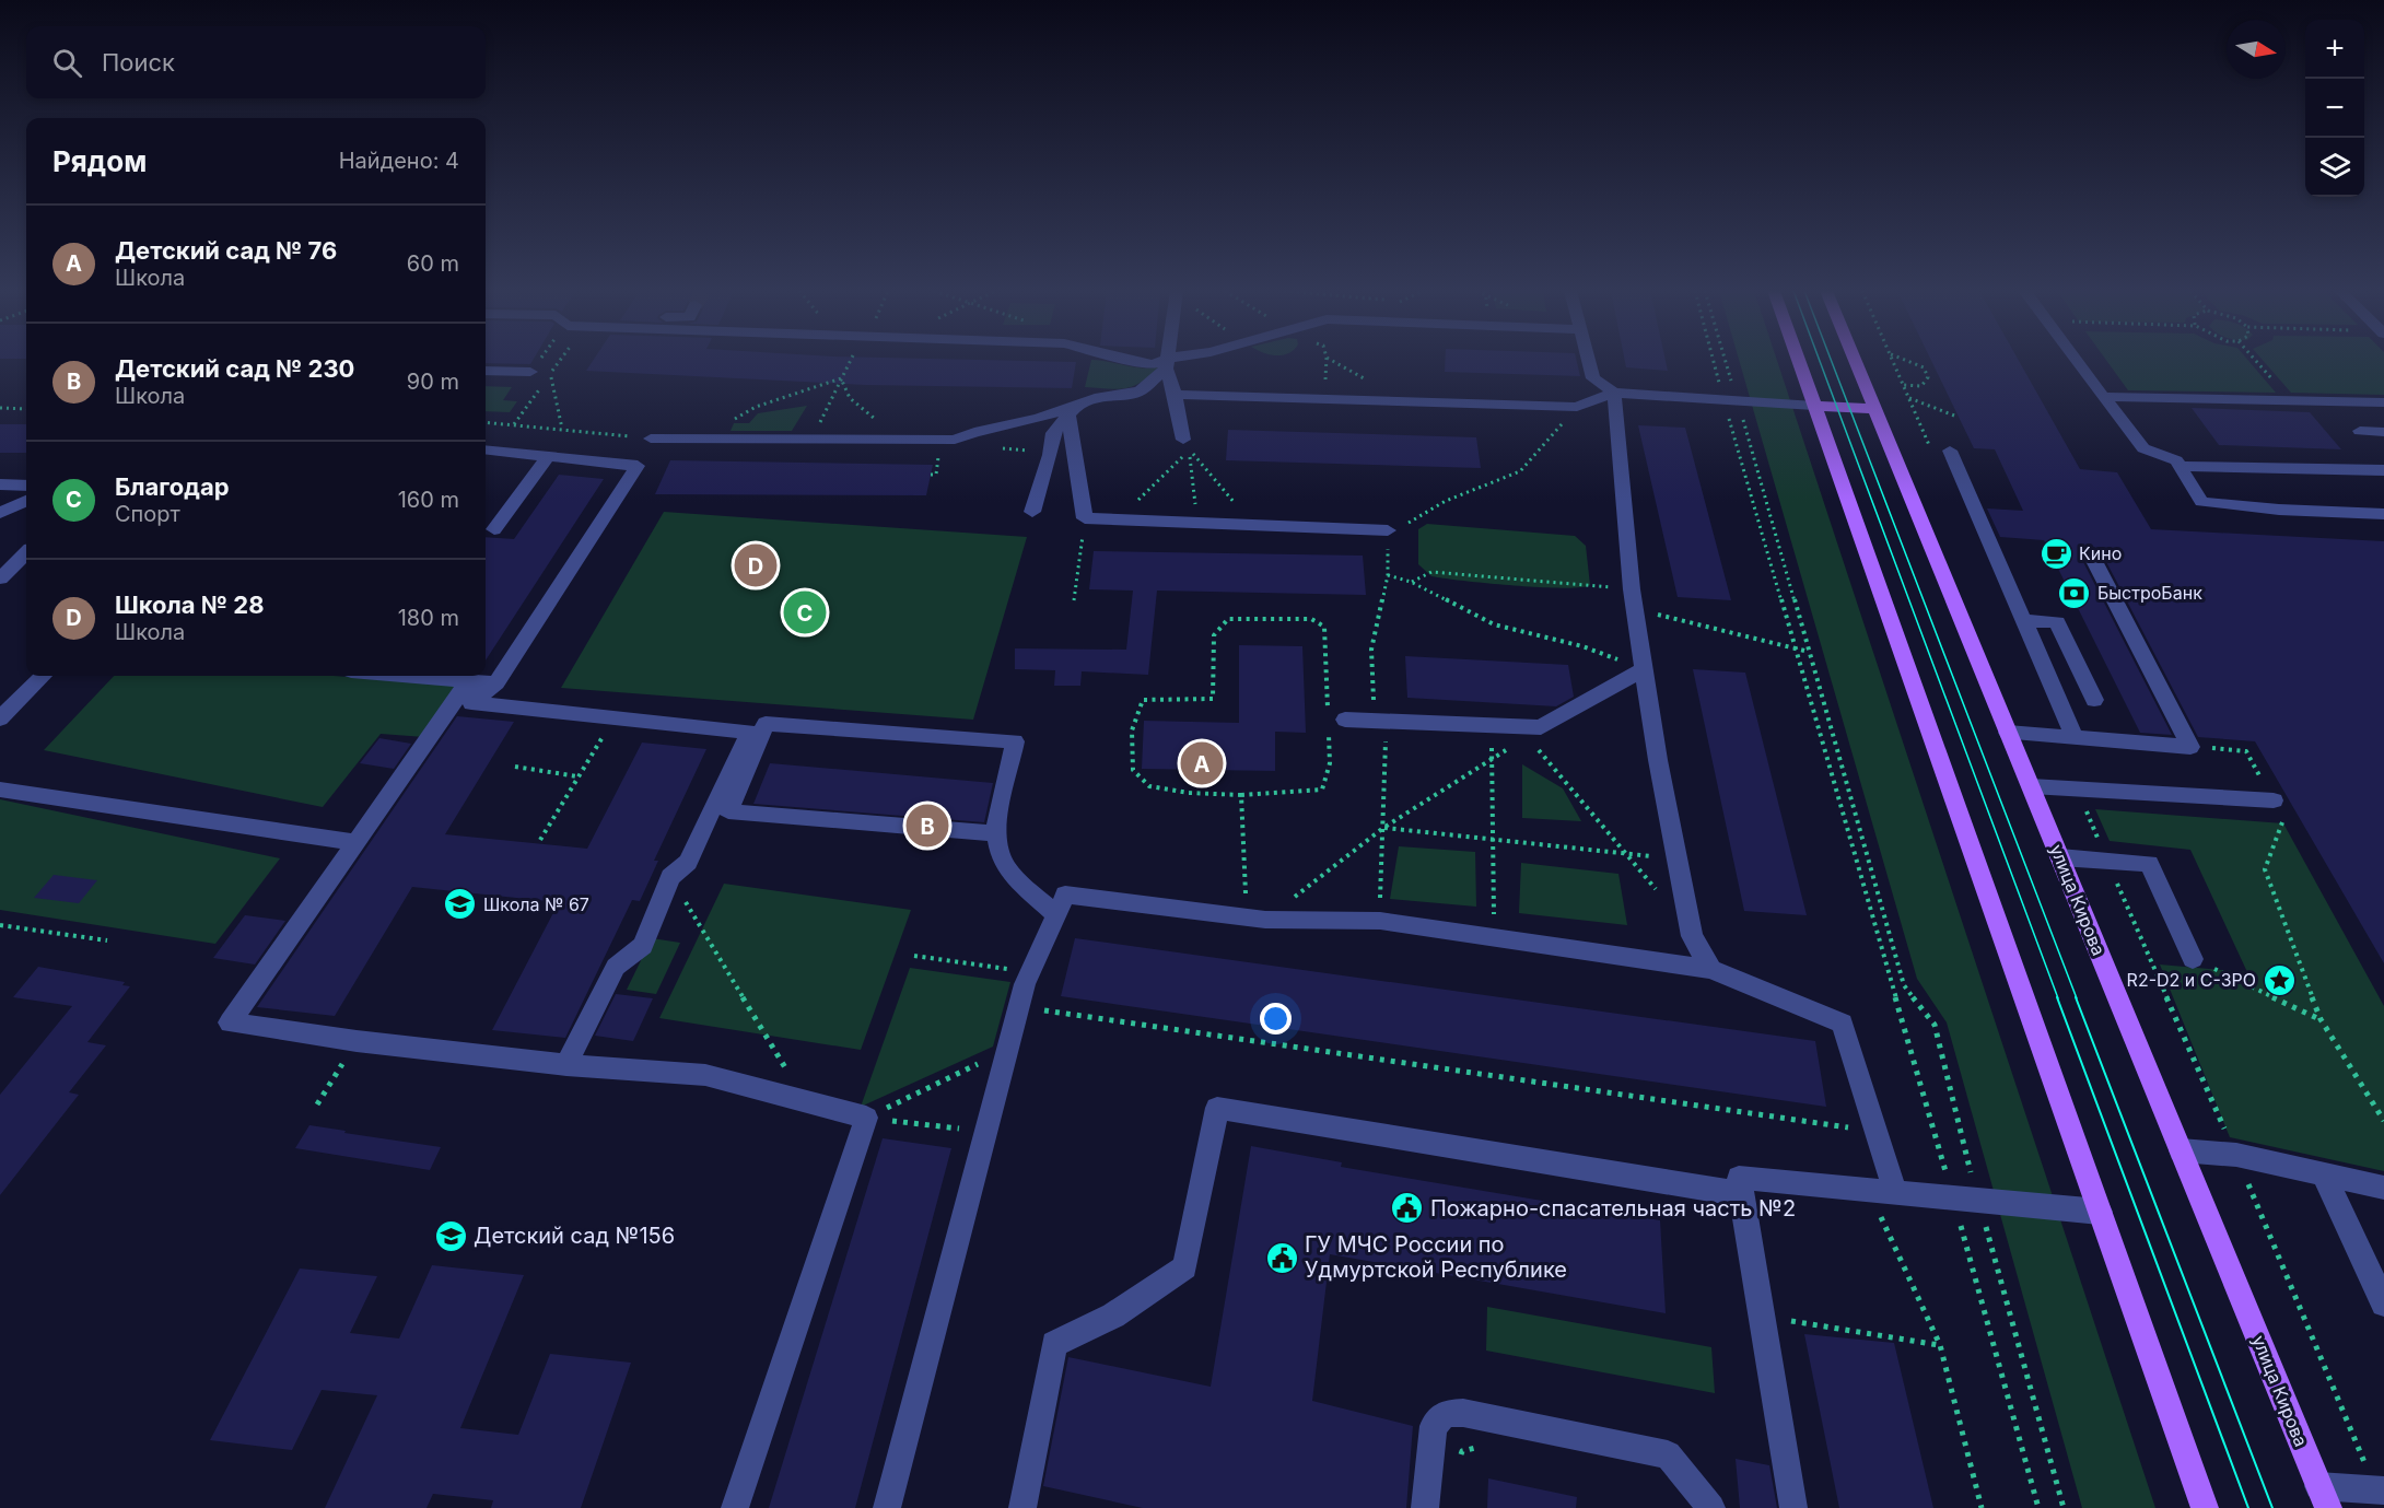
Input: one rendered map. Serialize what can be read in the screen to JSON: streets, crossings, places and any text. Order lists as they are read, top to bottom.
{
  "streets": {
    "main road": ["улица Кирова"]
  },
  "places": {
    "cafe": ["Кино"],
    "bank": ["БыстроБанк"],
    "school or university": ["Школа № 67", "Детский сад №156"],
    "place": ["R2-D2 и C-3PO"],
    "public building": ["Пожарно-спасательная часть №2", "ГУ МЧС России по Удмуртской Республике"]
  },
  "north": "right",
  "page": {
    "map_buttons": ["+", "−"],
    "search": "Поиск",
    "heading": ["Рядом", "Найдено: 4"],
    "list": [
      {
        "mark": "A",
        "name": "Детский сад № 76",
        "note": "Школа",
        "value": "60 m"
      },
      {
        "mark": "B",
        "name": "Детский сад № 230",
        "note": "Школа",
        "value": "90 m"
      },
      {
        "mark": "C",
        "name": "Благодар",
        "note": "Спорт",
        "value": "160 m"
      },
      {
        "mark": "D",
        "name": "Школа № 28",
        "note": "Школа",
        "value": "180 m"
      }
    ],
    "pins": [
      "D",
      "C",
      "A",
      "B"
    ]
  }
}
